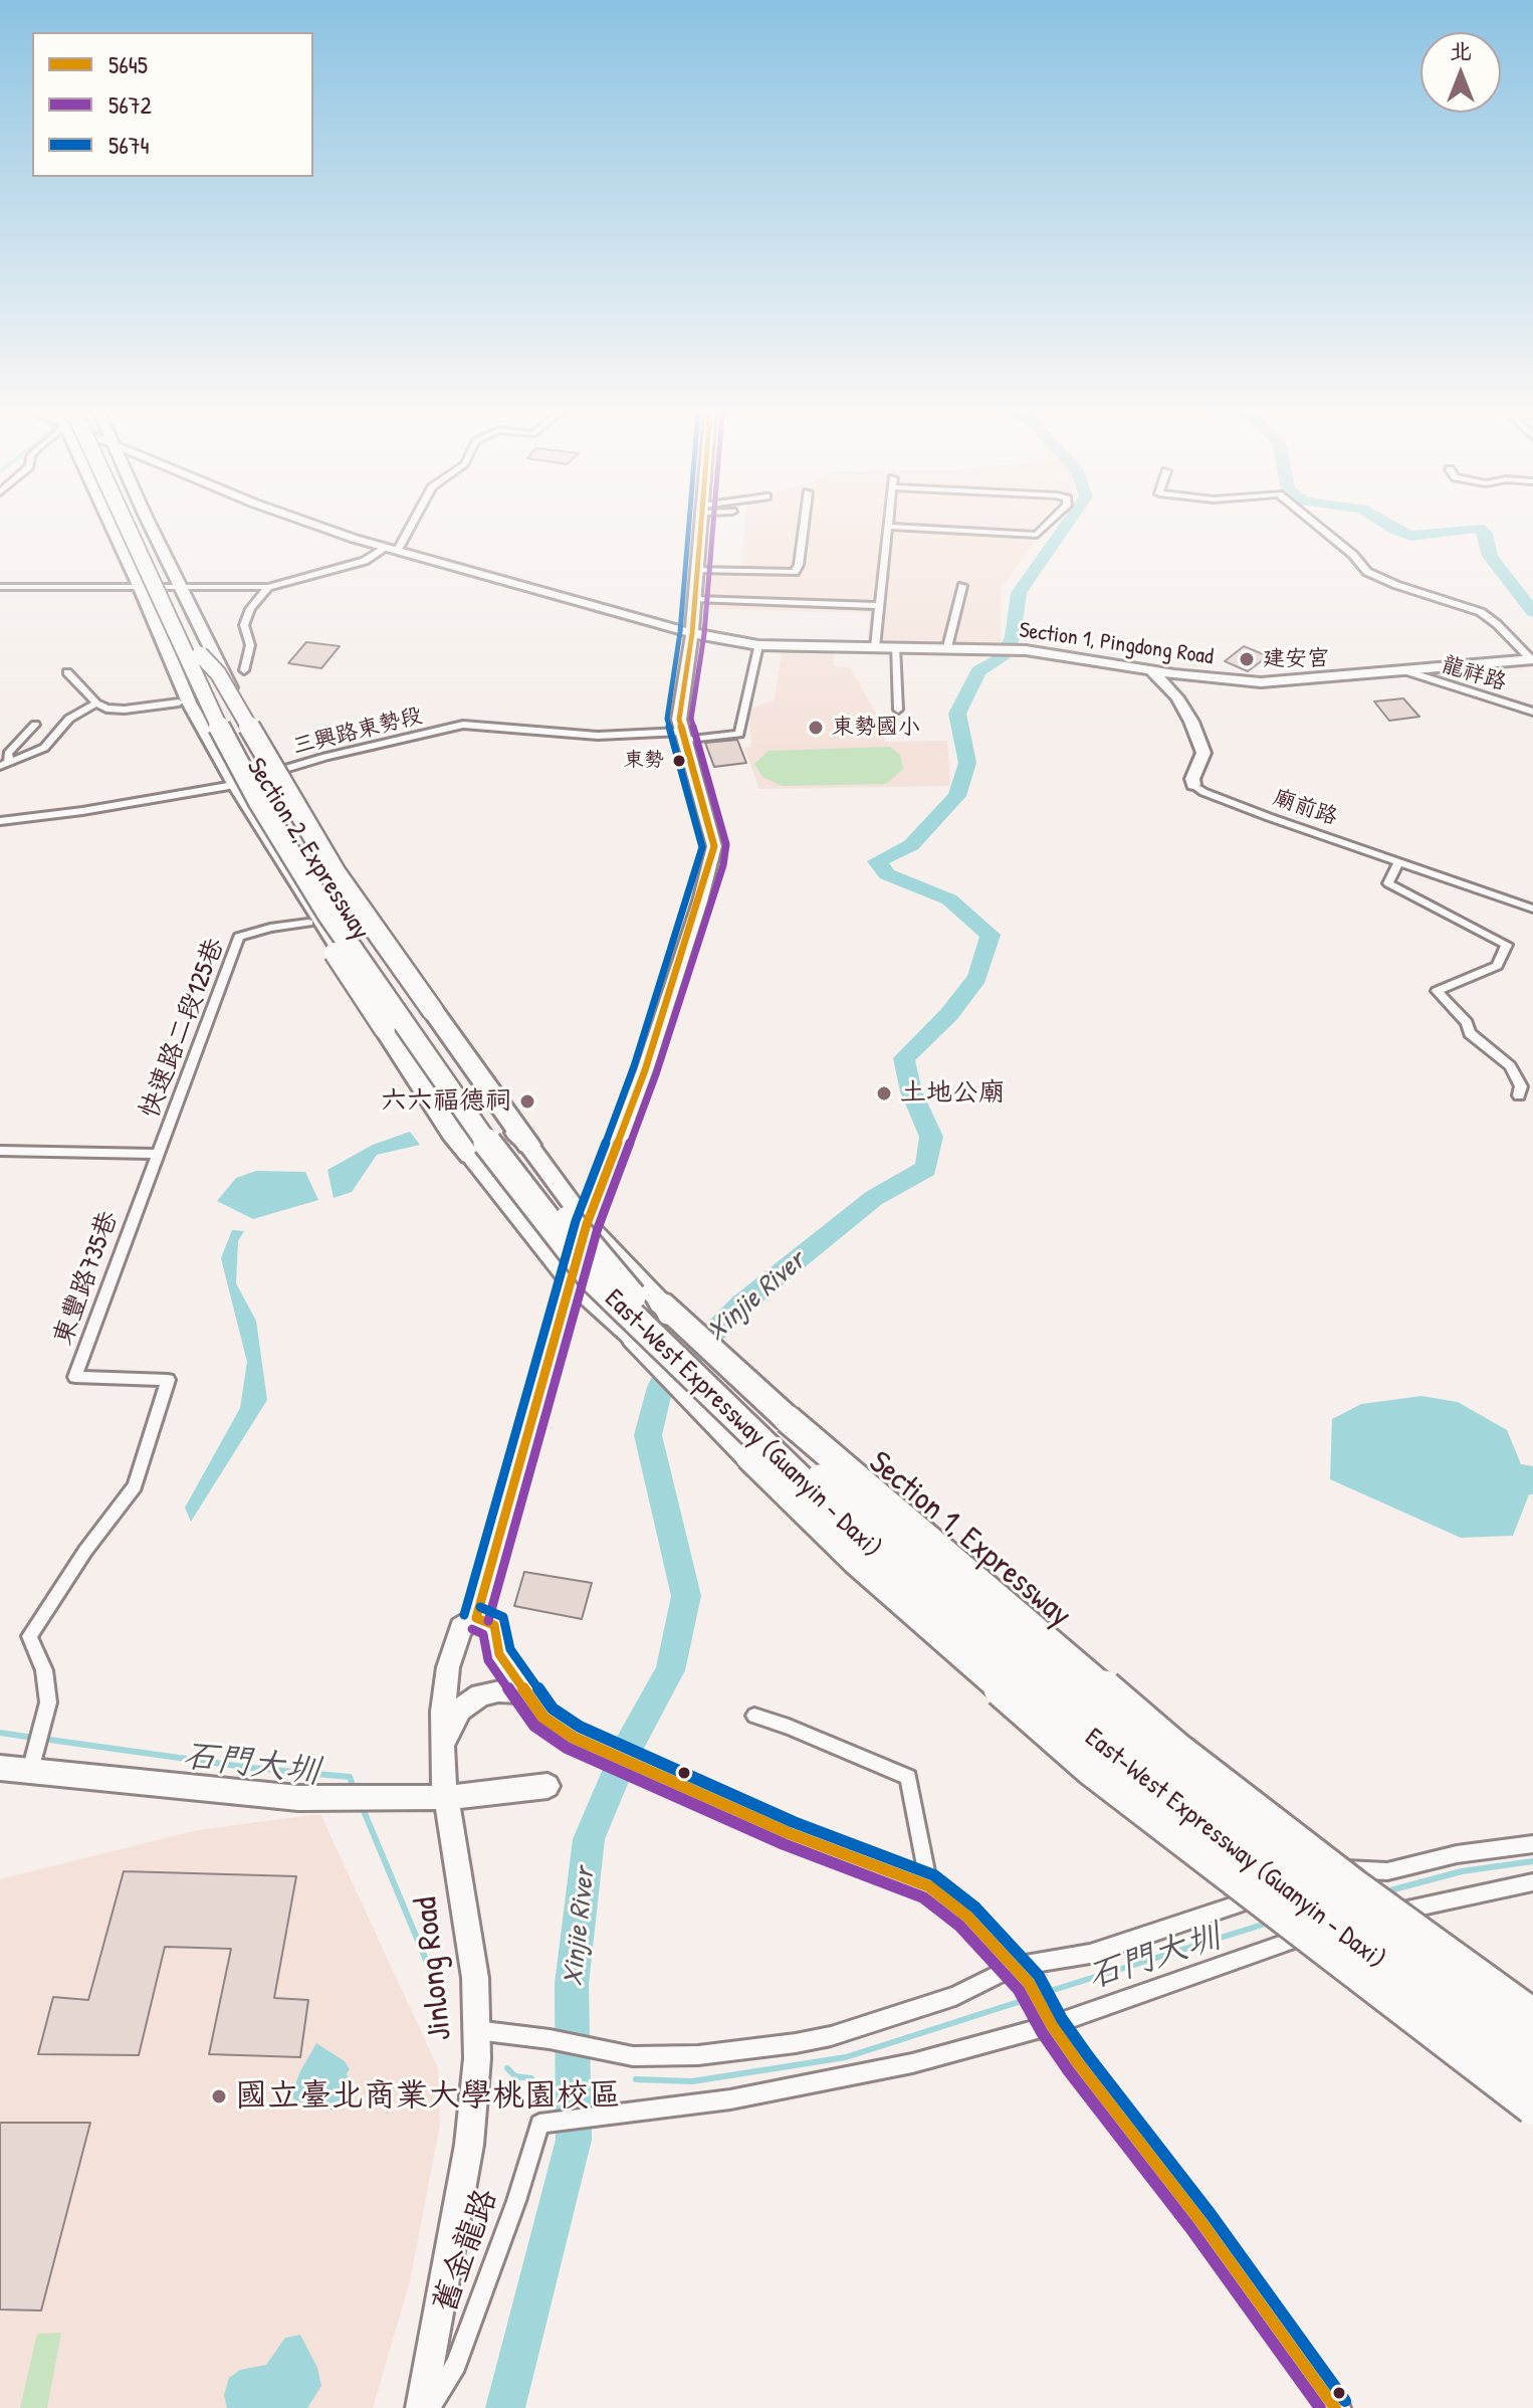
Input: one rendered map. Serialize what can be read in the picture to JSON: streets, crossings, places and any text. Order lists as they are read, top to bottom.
{
  "streets": {
    "highway": ["East-West Expressway (Guanyin - Daxi)"],
    "main road": ["Section 2, Expressway", "Section 1, Expressway"],
    "street": [
      "Section 1, Pingdong Road",
      "龍祥路",
      "三興路東勢段",
      "廟前路",
      "快速路二段125巷",
      "東豐路735巷",
      "Jinlong Road",
      "舊金龍路"
    ]
  },
  "crossings": [
    ["Section 1, Pingdong Road", "龍祥路"],
    ["Section 1, Pingdong Road", "三興路東勢段"],
    ["Section 1, Pingdong Road", "廟前路"],
    ["三興路東勢段", "Section 2, Expressway"],
    ["快速路二段125巷", "東豐路735巷"]
  ],
  "water": ["Xinjie River", "石門大圳"],
  "places": [
    "建安宮",
    "東勢國小",
    "東勢",
    "土地公廟",
    "六六福德祠",
    "國立臺北商業大學桃園校區"
  ],
  "lines": ["transit line 5645", "transit line 5672", "transit line 5674"],
  "legend": ["5645", "5672", "5674"],
  "north": "top"
}
